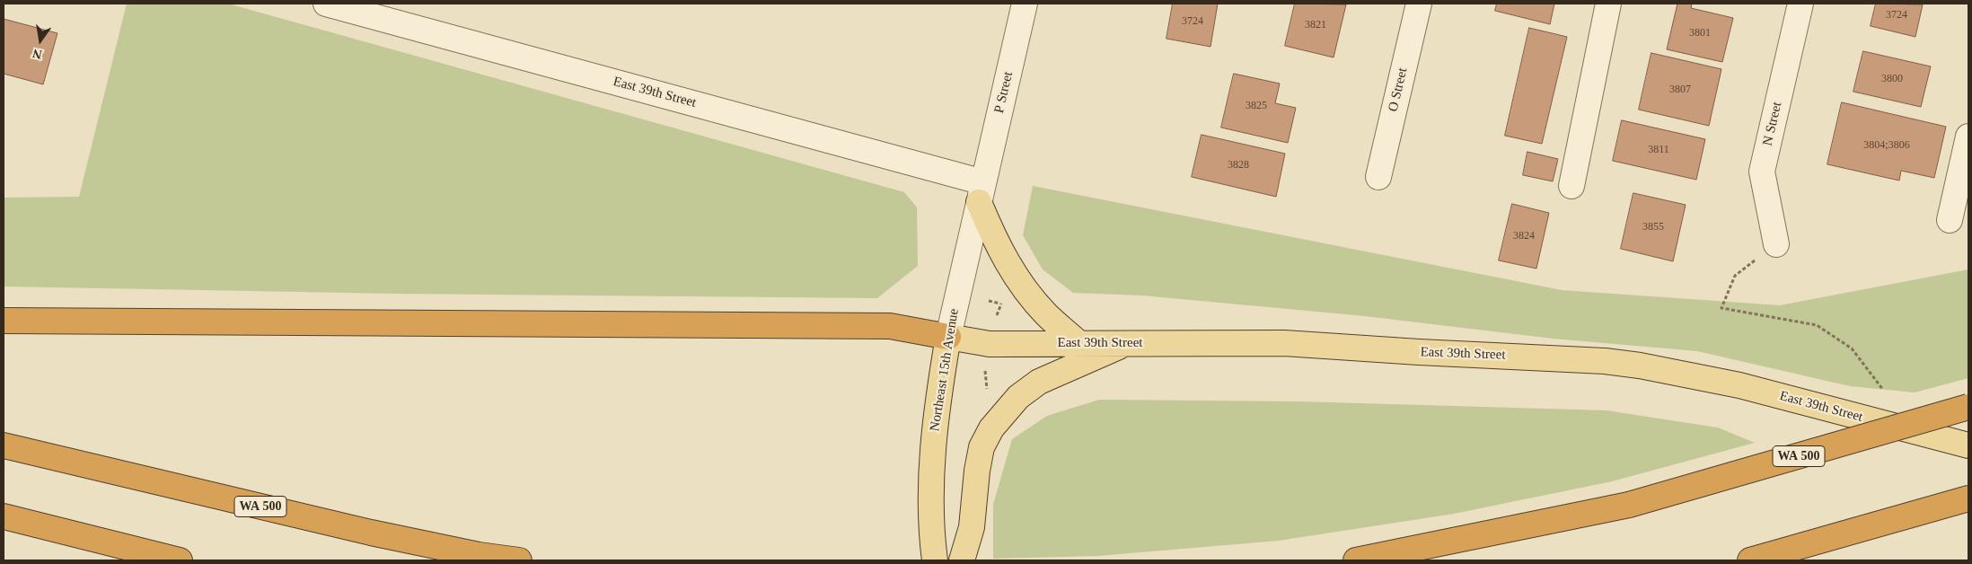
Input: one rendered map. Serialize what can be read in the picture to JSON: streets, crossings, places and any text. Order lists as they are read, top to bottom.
{
  "streets": {
    "highway": ["WA 500"],
    "main road": ["East 39th Street", "Northeast 15th Avenue"],
    "street": ["O Street", "P Street", "N Street"]
  },
  "crossings": [
    ["East 39th Street", "P Street"],
    ["East 39th Street", "Northeast 15th Avenue"],
    ["P Street", "Northeast 15th Avenue"]
  ],
  "house_numbers": [
    "3724",
    "3724",
    "3821",
    "3801",
    "3800",
    "3807",
    "3825",
    "3804;3806",
    "3811",
    "3828",
    "3855",
    "3824"
  ],
  "north": "bottom"
}
